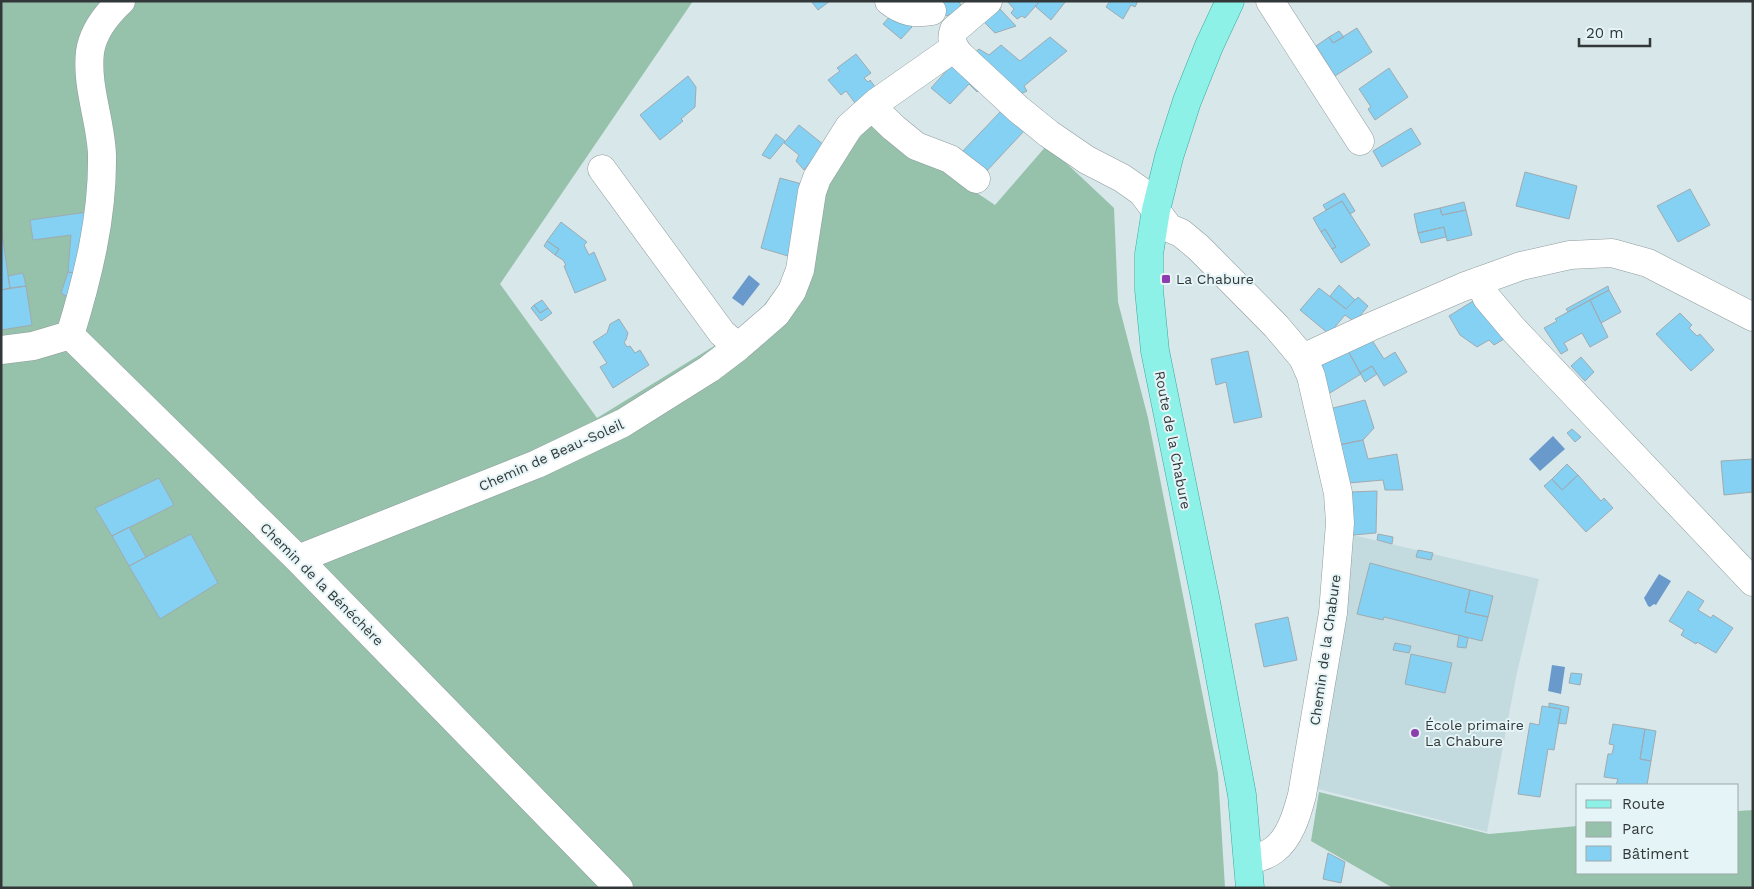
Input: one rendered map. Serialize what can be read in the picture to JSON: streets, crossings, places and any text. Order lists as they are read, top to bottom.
{
  "streets": {
    "main road": ["Route de la Chabure"],
    "street": ["Chemin de Beau-Soleil", "Chemin de la Bénéchère", "Chemin de la Chabure"]
  },
  "crossings": [
    ["Route de la Chabure", "Chemin de la Chabure"],
    ["Chemin de Beau-Soleil", "Chemin de la Bénéchère"],
    ["Chemin de Beau-Soleil", "Chemin de la Chabure"]
  ],
  "places": {
    "transit": ["La Chabure"],
    "other": ["École primaire La Chabure"]
  },
  "legend": ["Route", "Parc", "Bâtiment"],
  "scale_bar": "20 m"
}
